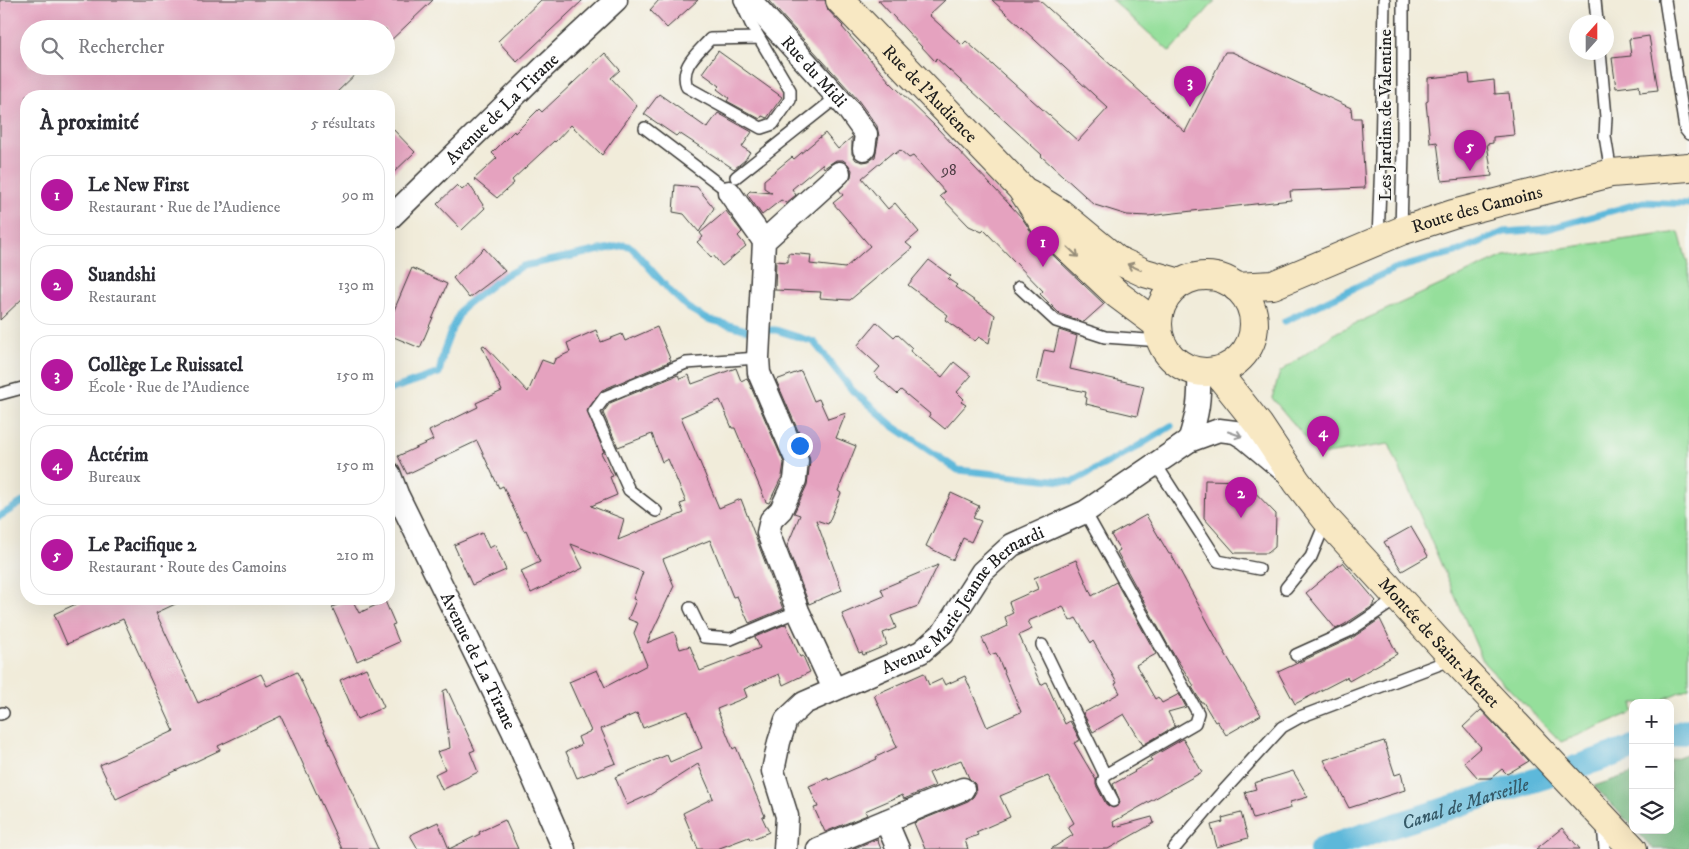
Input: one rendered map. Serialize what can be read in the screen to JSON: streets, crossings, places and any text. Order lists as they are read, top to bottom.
{
  "streets": {
    "main road": ["Rue de l'Audience", "Route des Camoins", "Montée de Saint-Menet"],
    "street": ["Rue du Midi", "Avenue de La Tirane", "Avenue Marie Jeanne Bernardi"],
    "lane": ["Les Jardins de Valentine"]
  },
  "crossings": [
    ["Rue de l'Audience", "Route des Camoins"],
    ["Rue de l'Audience", "Montée de Saint-Menet"],
    ["Les Jardins de Valentine", "Route des Camoins"],
    ["Route des Camoins", "Montée de Saint-Menet"],
    ["Avenue Marie Jeanne Bernardi", "Montée de Saint-Menet"]
  ],
  "water": ["Canal de Marseille"],
  "house_numbers": ["98"],
  "north": "top",
  "page": {
    "search": "Rechercher",
    "pins": [
      "3",
      "5",
      "1",
      "4",
      "2"
    ],
    "heading": ["À proximité", "5 résultats"],
    "list": [
      {
        "mark": "1",
        "name": "Le New First",
        "note": "Restaurant · Rue de l'Audience",
        "value": "90 m"
      },
      {
        "mark": "2",
        "name": "Suandshi",
        "note": "Restaurant",
        "value": "130 m"
      },
      {
        "mark": "3",
        "name": "Collège Le Ruissatel",
        "note": "École · Rue de l'Audience",
        "value": "150 m"
      },
      {
        "mark": "4",
        "name": "Actérim",
        "note": "Bureaux",
        "value": "150 m"
      },
      {
        "mark": "5",
        "name": "Le Pacifique 2",
        "note": "Restaurant · Route des Camoins",
        "value": "210 m"
      }
    ],
    "map_buttons": ["+", "−"]
  }
}
